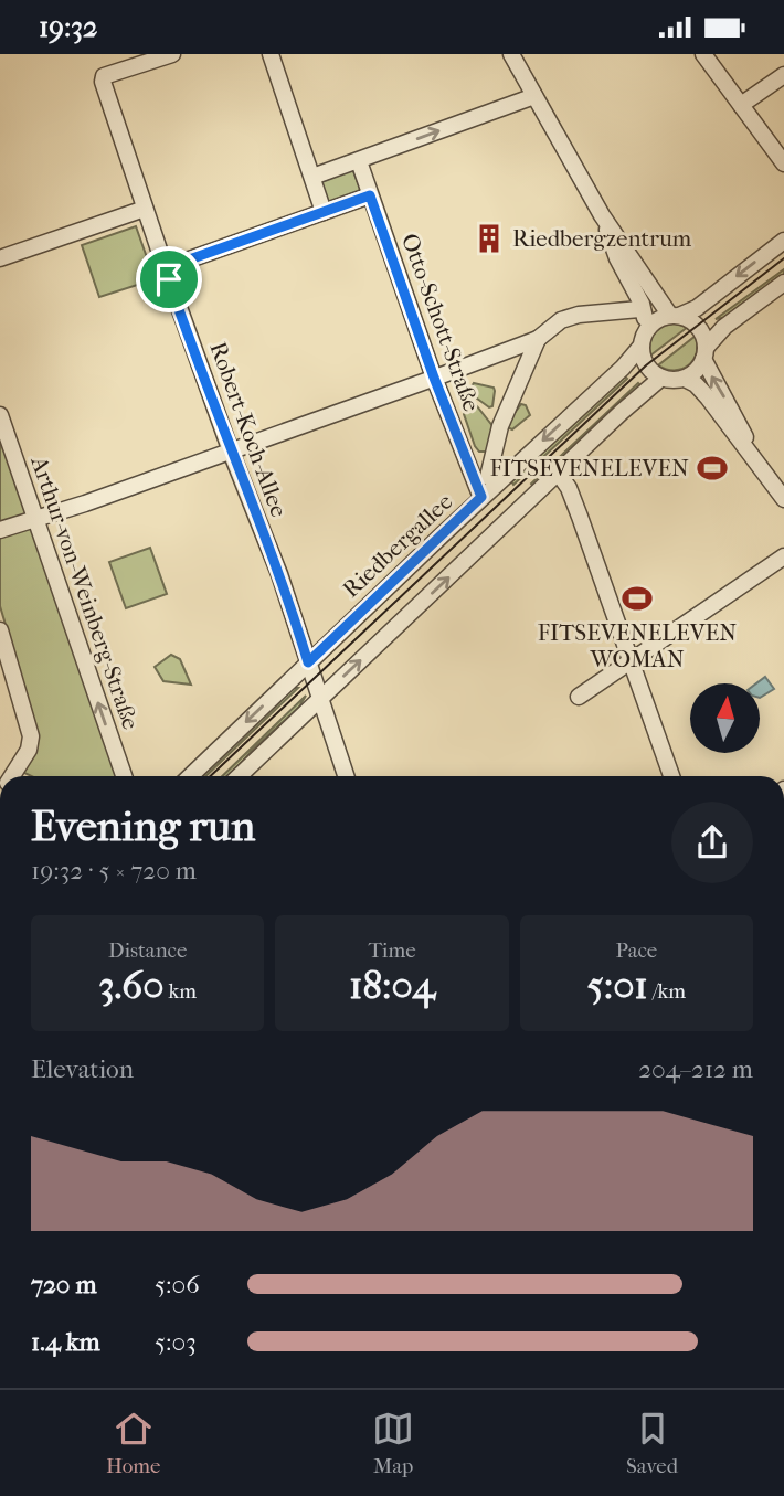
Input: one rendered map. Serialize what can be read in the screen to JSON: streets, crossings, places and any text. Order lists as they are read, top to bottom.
{
  "streets": {
    "street": [
      "Otto-Schott-Straße",
      "Robert-Koch-Allee",
      "Riedbergallee",
      "Arthur-von-Weinberg-Straße"
    ]
  },
  "crossings": [
    ["Otto-Schott-Straße", "Riedbergallee"],
    ["Robert-Koch-Allee", "Riedbergallee"]
  ],
  "places": {
    "building": ["Riedbergzentrum"],
    "sports": ["FITSEVENELEVEN", "FITSEVENELEVEN WOMAN"]
  },
  "north": "top",
  "page": {
    "status": "19:32",
    "heading": ["Evening run", "19:32 · 5 × 720 m"],
    "stats": [
      ["Distance", "3.60 km"],
      ["Time", "18:04"],
      ["Pace", "5:01 /km"]
    ],
    "chart": ["Elevation", "204–212 m"],
    "list": [
      {
        "name": "720 m",
        "note": "5:06"
      },
      {
        "name": "1.4 km",
        "note": "5:03"
      }
    ],
    "tabs": ["Home", "Map", "Saved"]
  }
}
